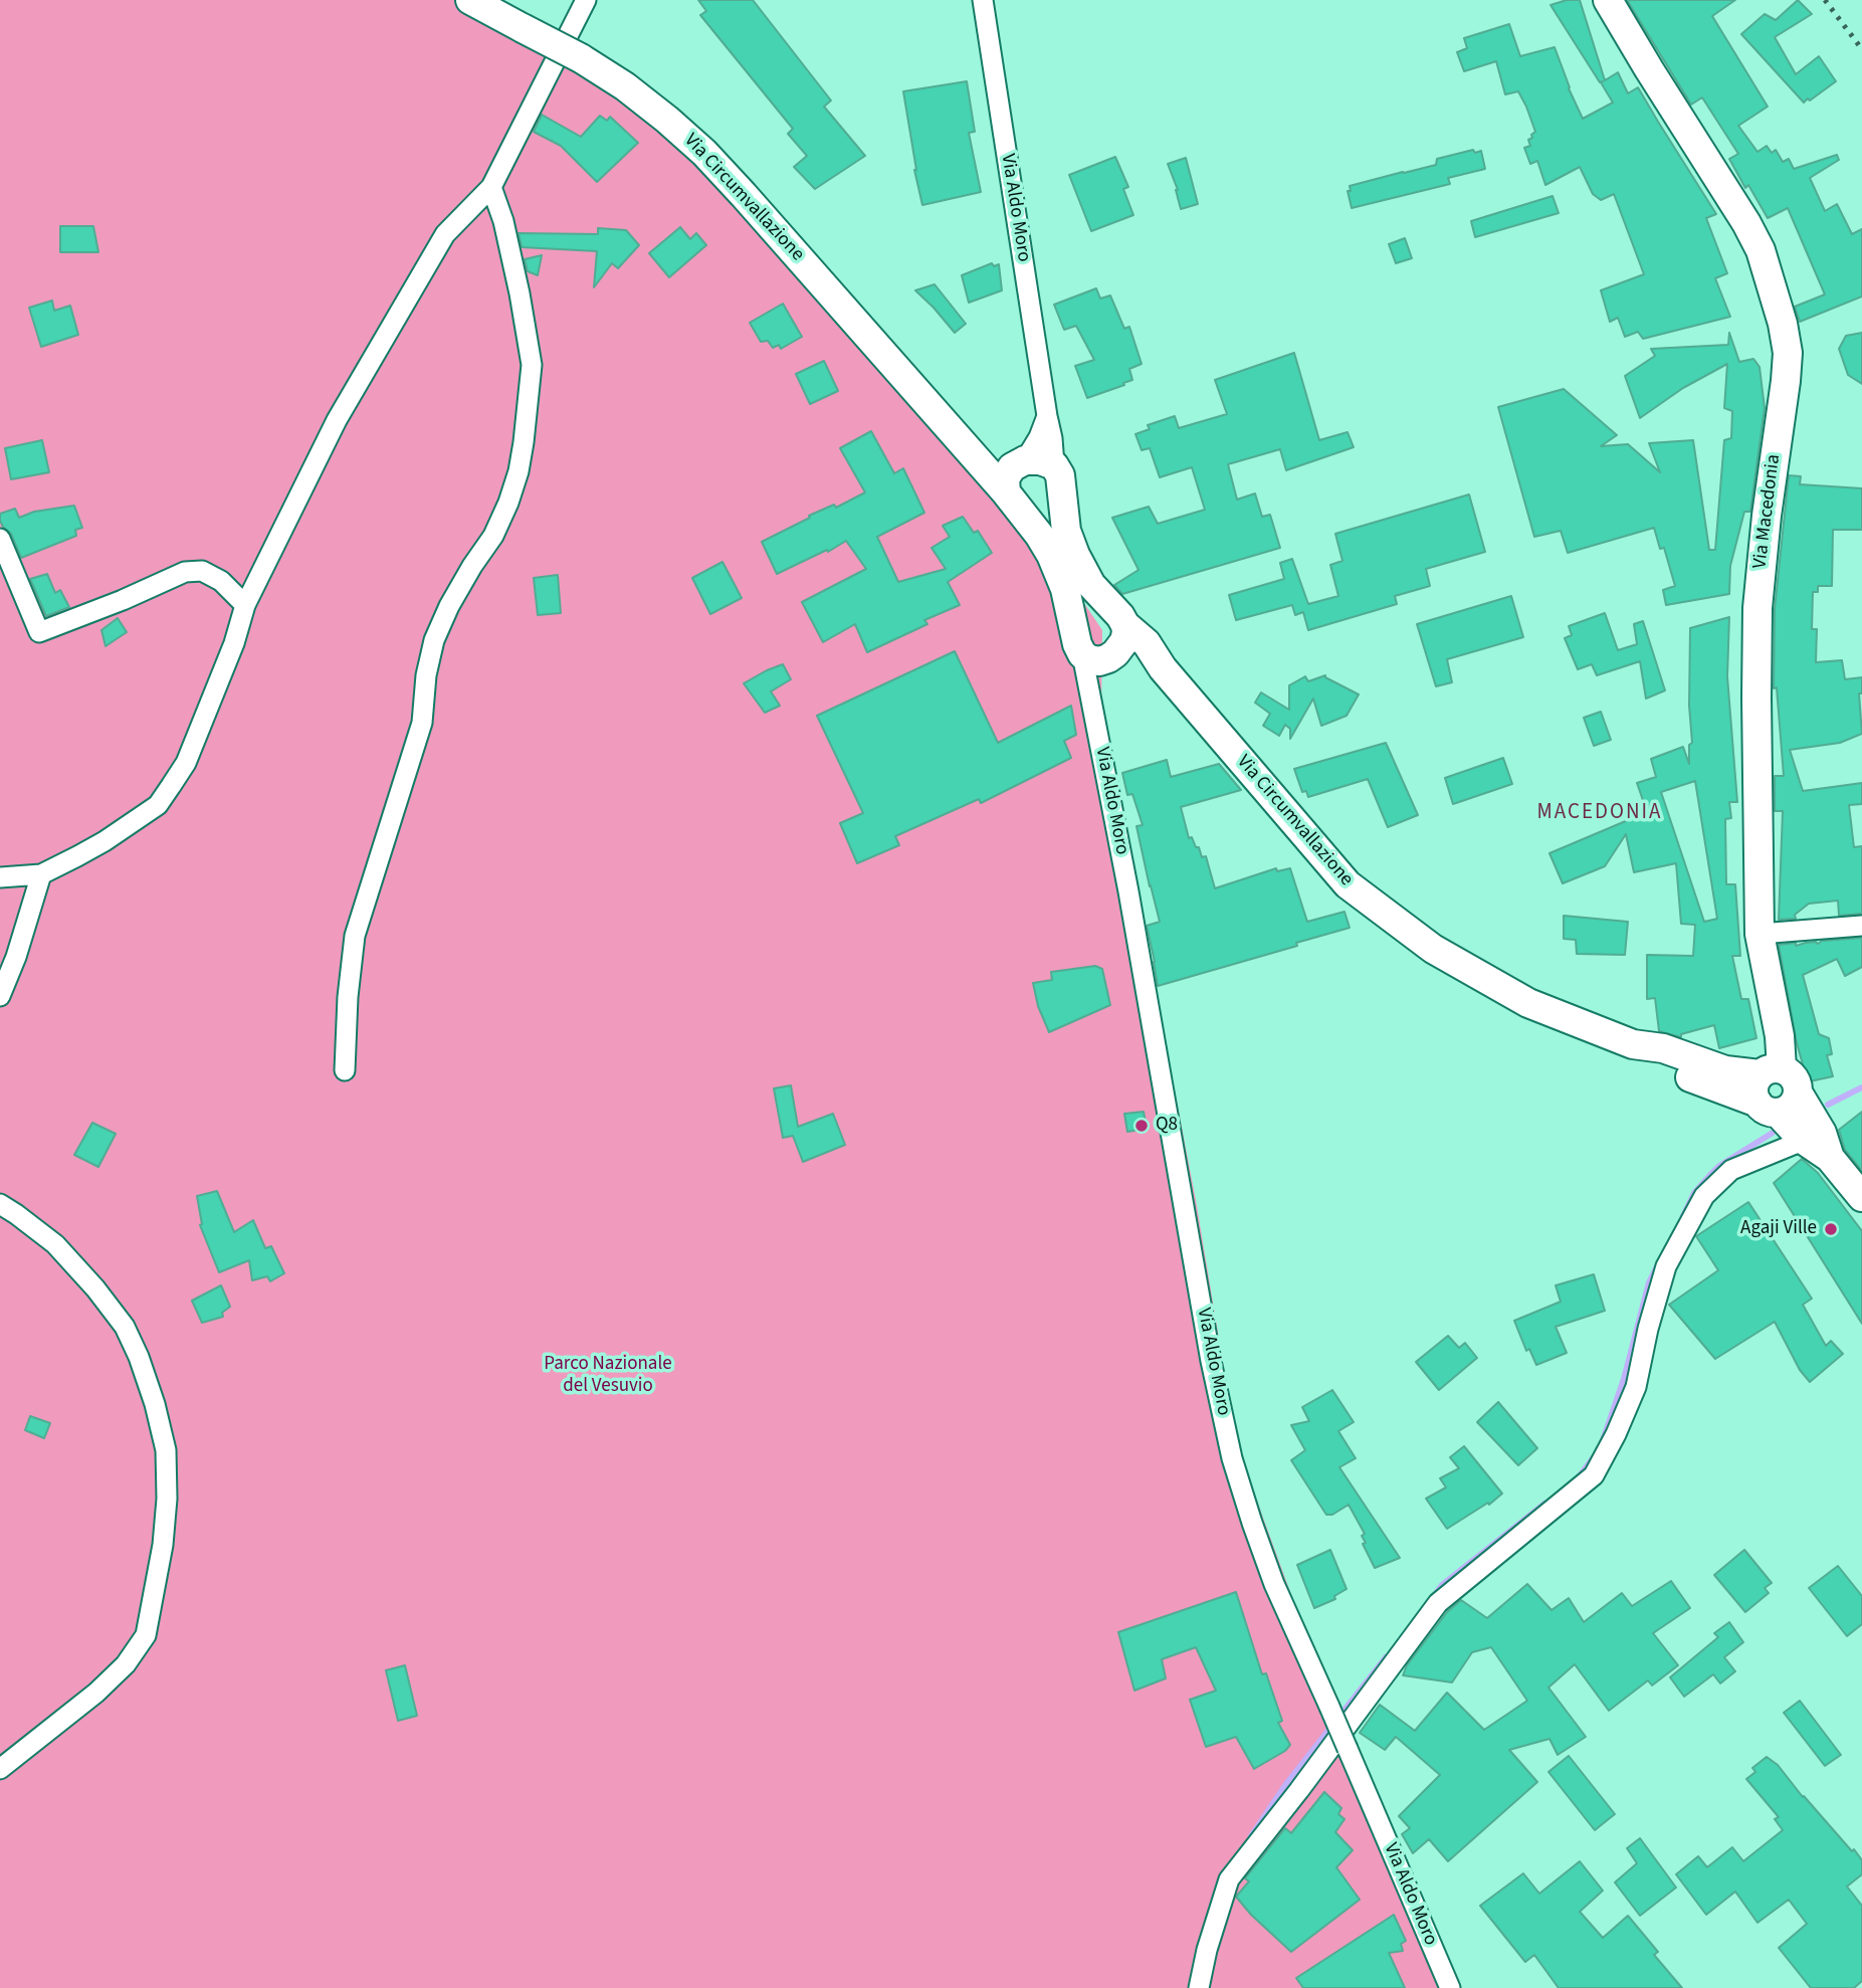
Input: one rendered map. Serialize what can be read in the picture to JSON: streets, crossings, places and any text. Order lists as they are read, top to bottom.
{
  "streets": {
    "main road": ["Via Circumvallazione", "Via Macedonia"],
    "street": ["Via Aldo Moro"]
  },
  "crossings": [
    ["Via Circumvallazione", "Via Aldo Moro"],
    ["Via Circumvallazione", "Via Macedonia"]
  ],
  "districts": ["MACEDONIA"],
  "parks": ["Parco Nazionale del Vesuvio"],
  "places": ["Q8", "Agaji Ville"]
}
